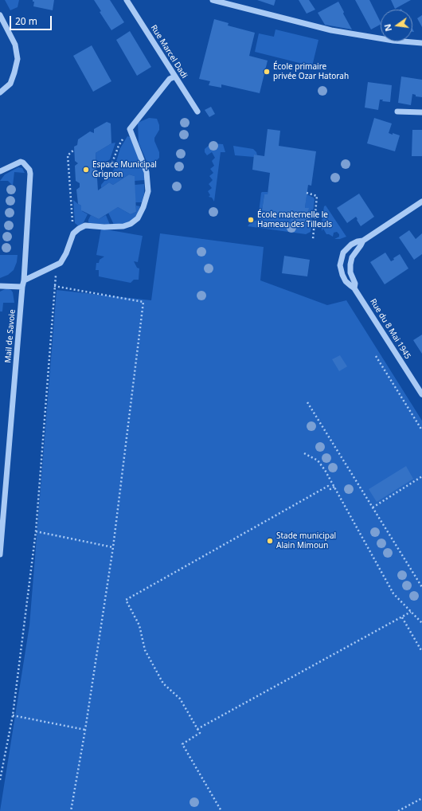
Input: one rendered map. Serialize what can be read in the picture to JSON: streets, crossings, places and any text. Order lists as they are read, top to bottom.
{
  "streets": {
    "street": ["Rue Marcel Dadi", "Rue du 8 Mai 1945", "Mail de Savoie"]
  },
  "places": [
    "École primaire privée Ozar Hatorah",
    "Espace Municipal Grignon",
    "École maternelle le Hameau des Tilleuls",
    "Stade municipal Alain Mimoun"
  ],
  "scale_bar": "20 m",
  "north": "left"
}
